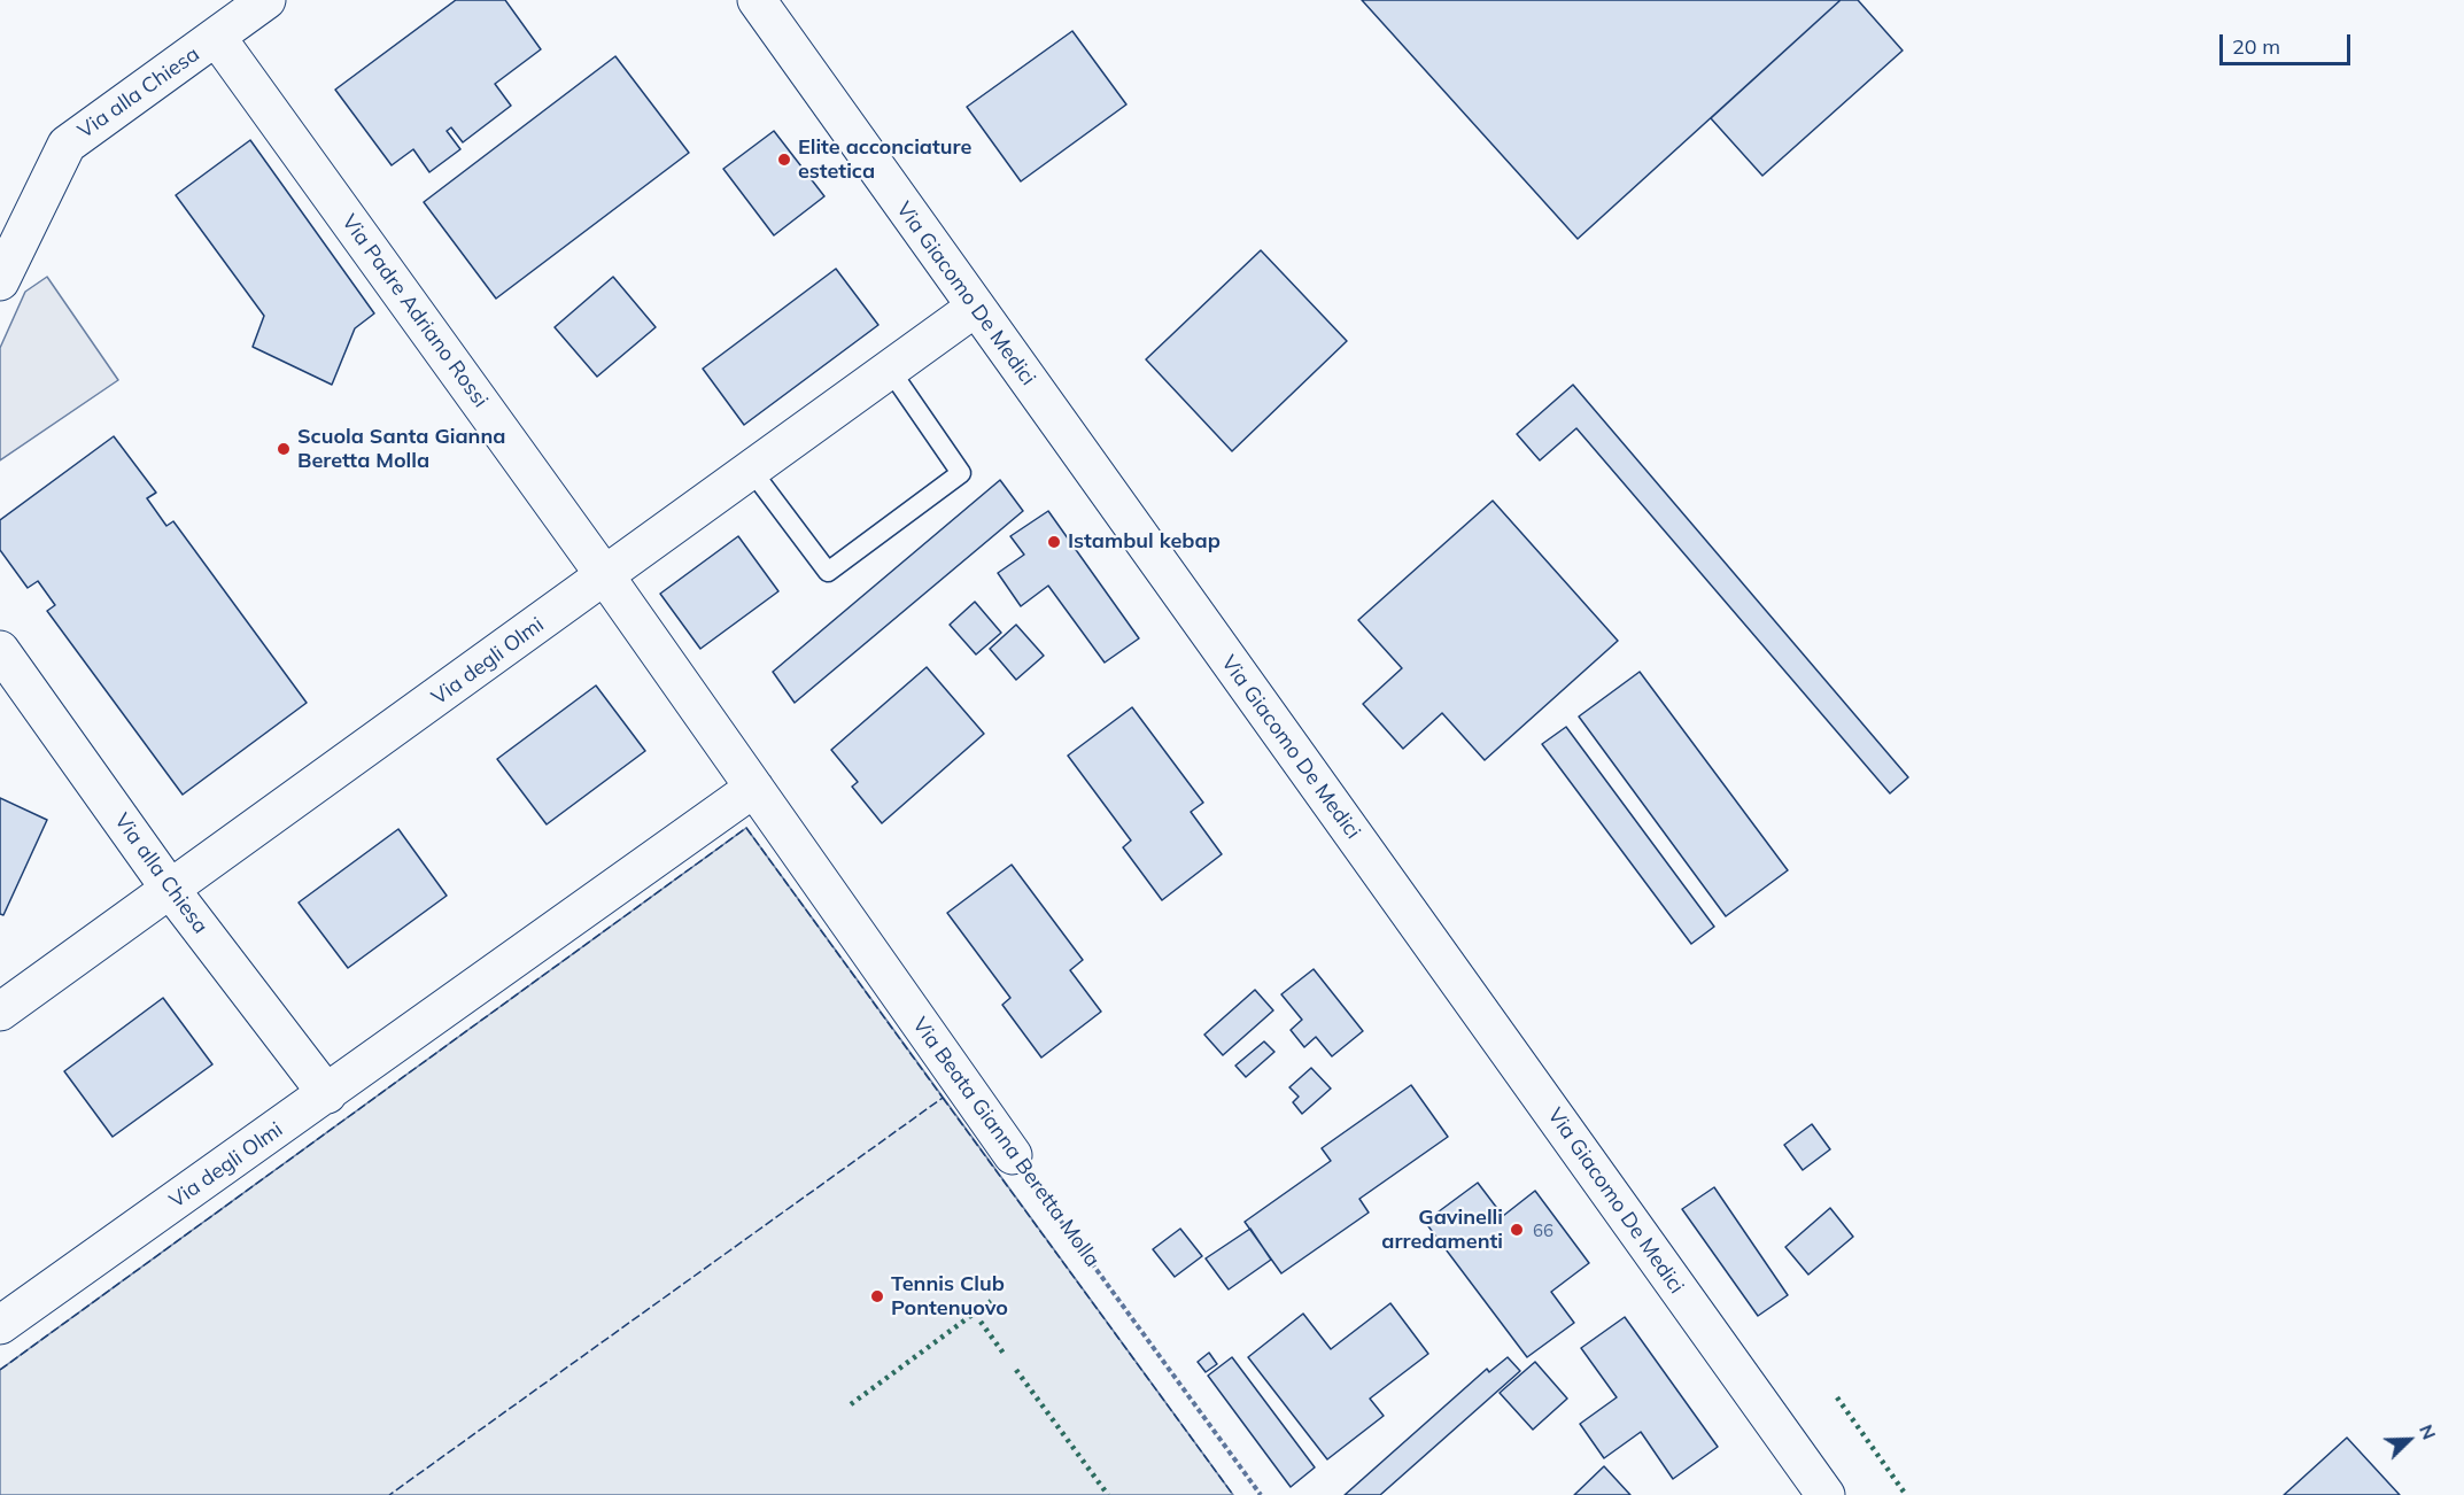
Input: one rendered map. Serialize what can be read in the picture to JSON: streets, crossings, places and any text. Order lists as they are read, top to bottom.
{
  "streets": {
    "street": [
      "Via alla Chiesa",
      "Via Giacomo De Medici",
      "Via Padre Adriano Rossi",
      "Via degli Olmi",
      "Via Beata Gianna Beretta Molla"
    ]
  },
  "crossings": [
    ["Via alla Chiesa", "Via Padre Adriano Rossi"],
    ["Via alla Chiesa", "Via degli Olmi"],
    ["Via Giacomo De Medici", "Via degli Olmi"],
    ["Via Padre Adriano Rossi", "Via degli Olmi"],
    ["Via Padre Adriano Rossi", "Via Beata Gianna Beretta Molla"],
    ["Via degli Olmi", "Via Beata Gianna Beretta Molla"]
  ],
  "places": [
    "Elite acconciature estetica",
    "Scuola Santa Gianna Beretta Molla",
    "Istambul kebap",
    "Gavinelli arredamenti",
    "Tennis Club Pontenuovo"
  ],
  "house_numbers": ["66"],
  "scale_bar": "20 m",
  "north": "top right"
}
